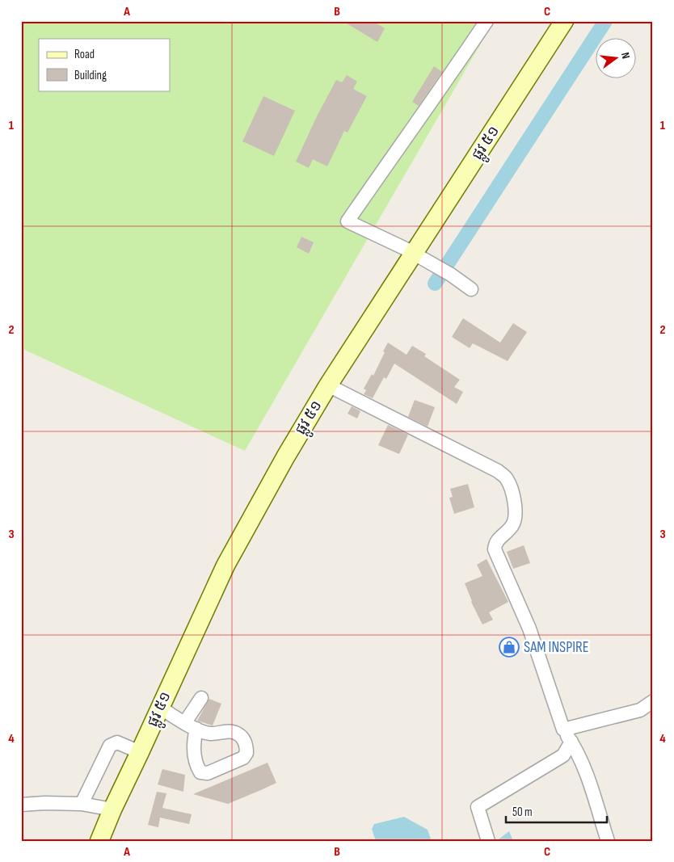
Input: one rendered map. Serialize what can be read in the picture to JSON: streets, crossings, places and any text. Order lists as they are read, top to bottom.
{
  "streets": {
    "main road": ["ផ្លូវ ៥១"]
  },
  "places": {
    "shop": ["SAM INSPIRE"]
  },
  "legend": ["Road", "Building"],
  "scale_bar": "50 m",
  "north": "right",
  "grid": {
    "columns": ["A", "B", "C"],
    "rows": [
      "1",
      "2",
      "3",
      "4"
    ]
  }
}
